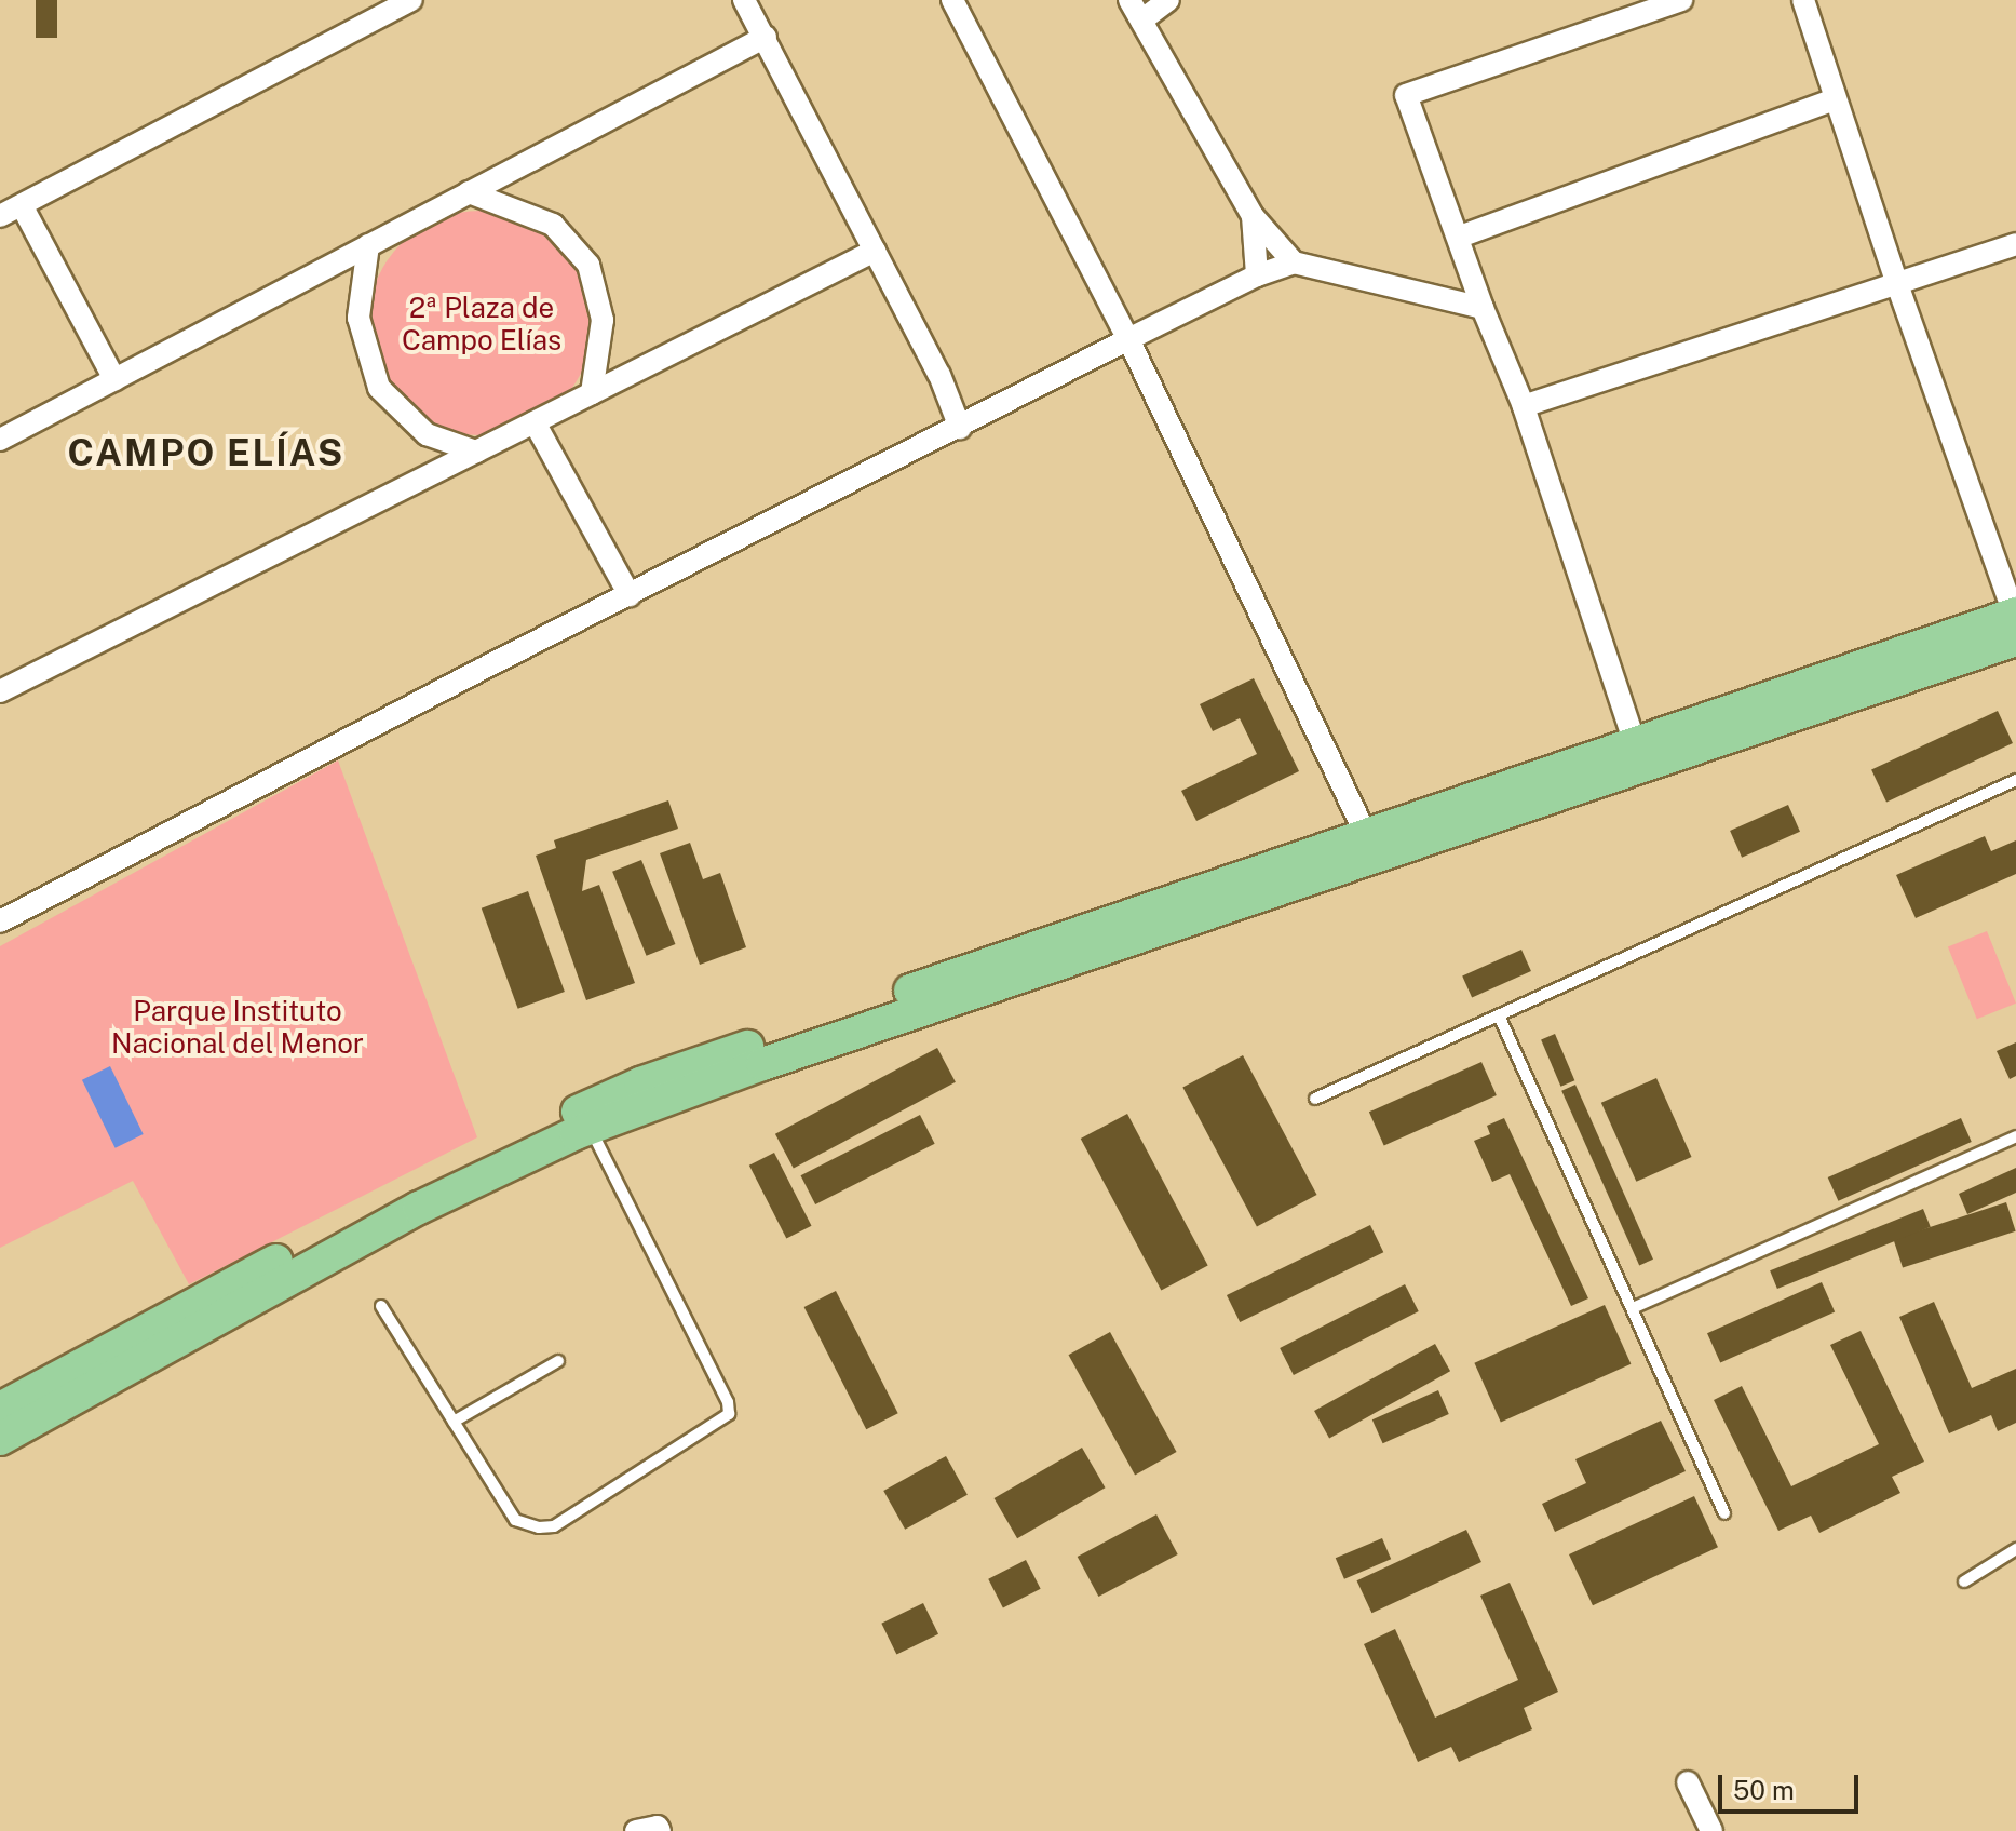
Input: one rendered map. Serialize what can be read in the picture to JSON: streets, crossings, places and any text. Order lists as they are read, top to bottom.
{
  "districts": ["CAMPO ELÍAS"],
  "parks": ["2ª Plaza de Campo Elías", "Parque Instituto Nacional del Menor"],
  "scale_bar": "50 m"
}
